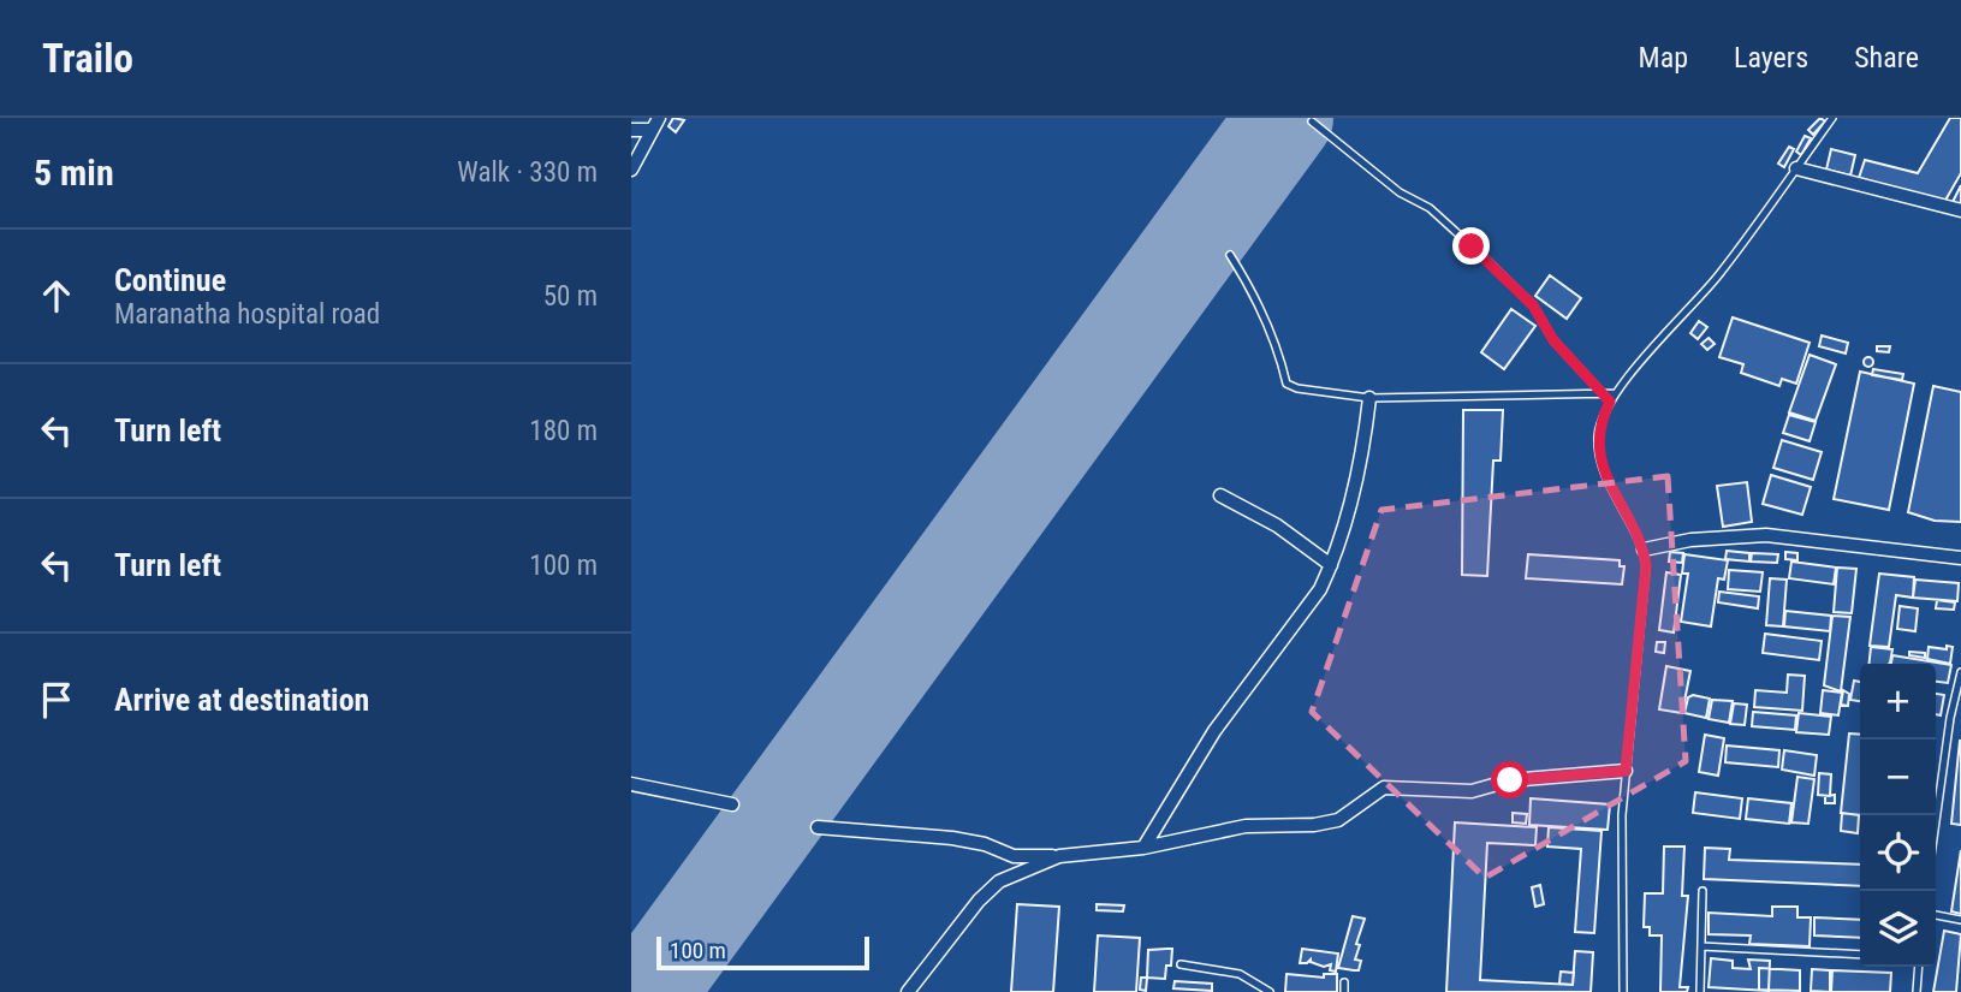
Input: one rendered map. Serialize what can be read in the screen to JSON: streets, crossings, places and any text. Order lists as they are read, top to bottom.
{
  "scale_bar": "100 m",
  "page": {
    "header": "Trailo",
    "nav": ["Map", "Layers", "Share"],
    "heading": ["5 min", "Walk · 330 m"],
    "list": [
      ["Continue", "Maranatha hospital road", "50 m"],
      ["Turn left", "180 m"],
      ["Turn left", "100 m"],
      "Arrive at destination"
    ],
    "map_buttons": ["+", "−"],
    "scale": "100 m"
  }
}
